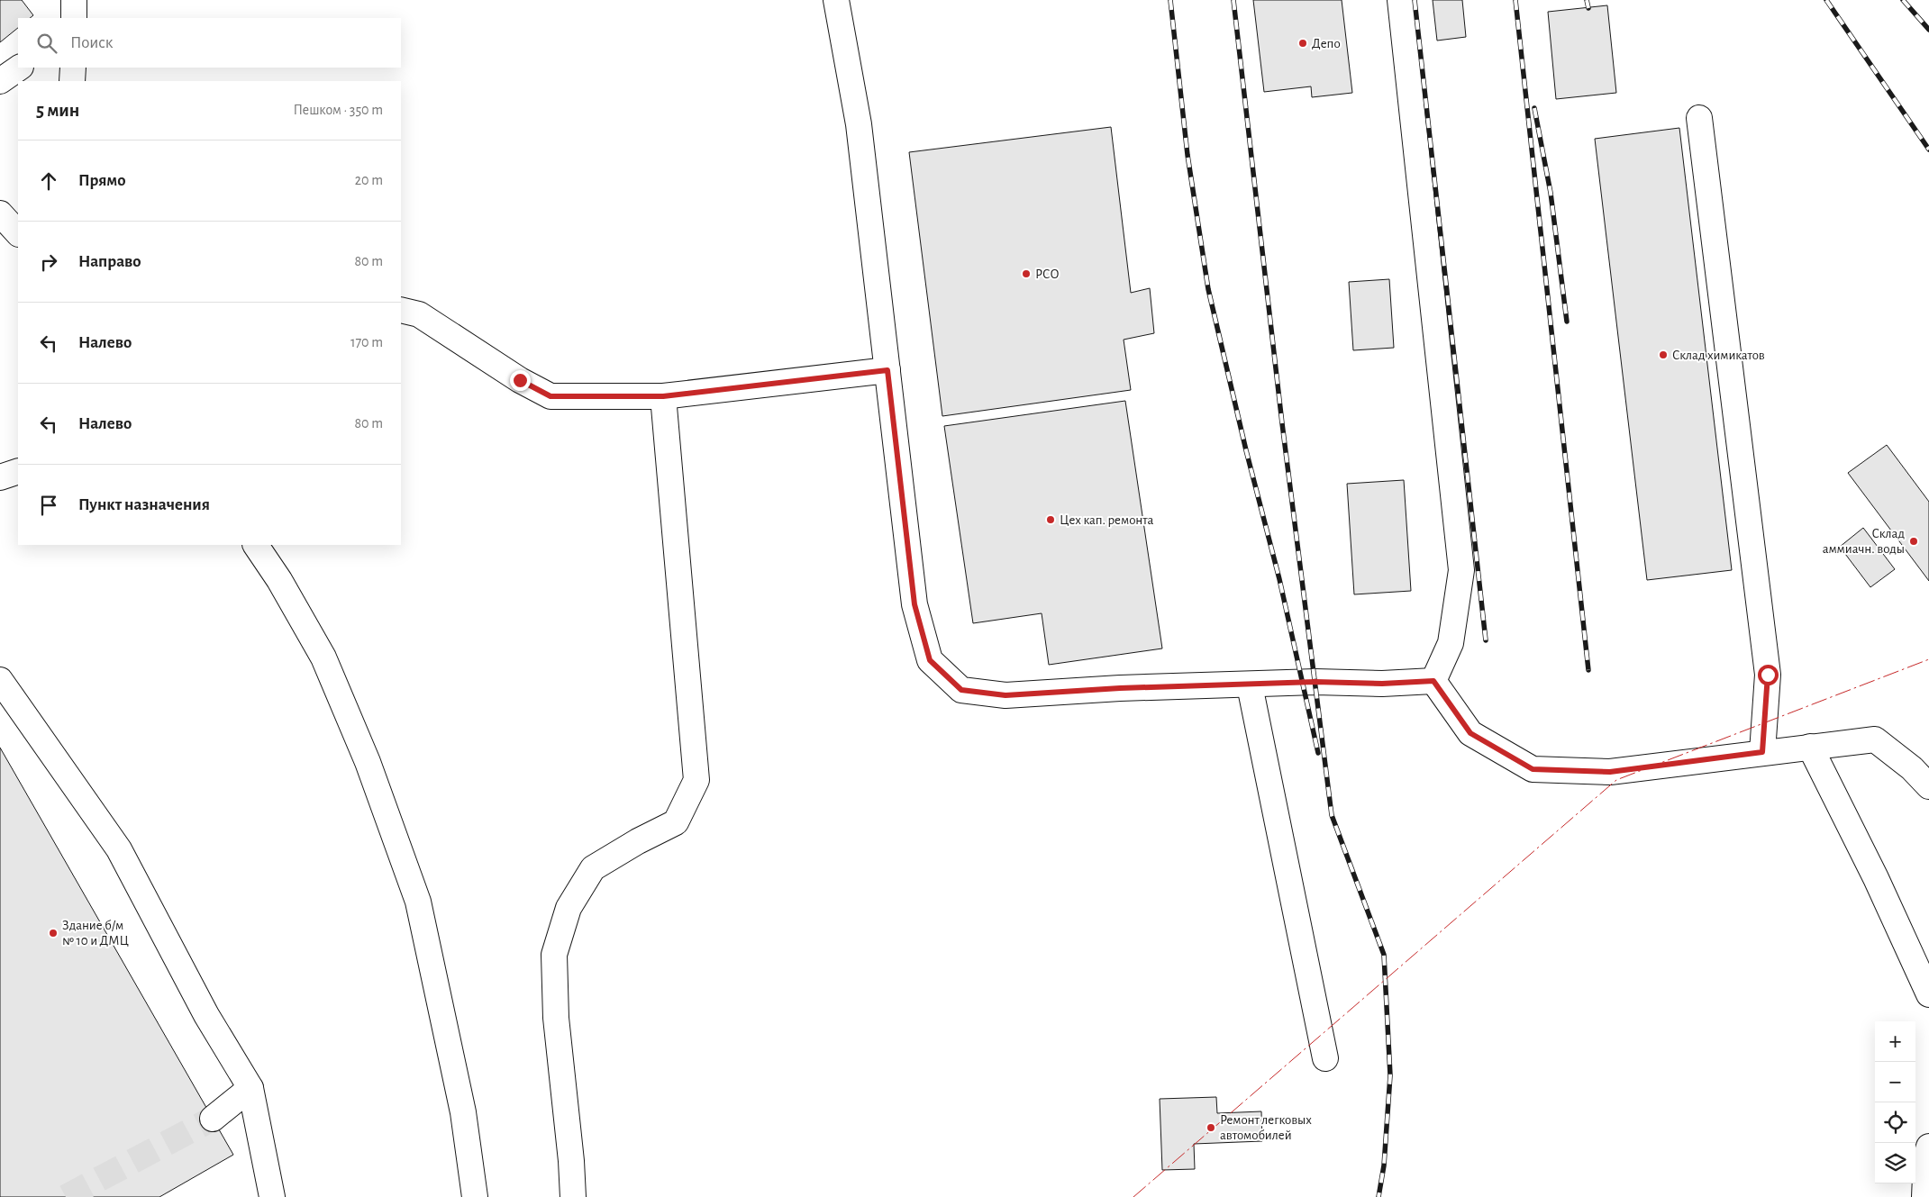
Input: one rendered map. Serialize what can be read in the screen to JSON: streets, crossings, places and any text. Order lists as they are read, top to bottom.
{
  "places": [
    "Депо",
    "РСО",
    "Склад химикатов",
    "Цех кап. ремонта",
    "Склад аммиачн. воды",
    "Здание б/м № 10 и ДМЦ",
    "Ремонт легковых автомобилей"
  ],
  "page": {
    "search": "Поиск",
    "heading": ["5 мин", "Пешком · 350 m"],
    "list": [
      ["Прямо", "20 m"],
      ["Направо", "80 m"],
      ["Налево", "170 m"],
      ["Налево", "80 m"],
      "Пункт назначения"
    ],
    "map_buttons": ["+", "−"]
  }
}
